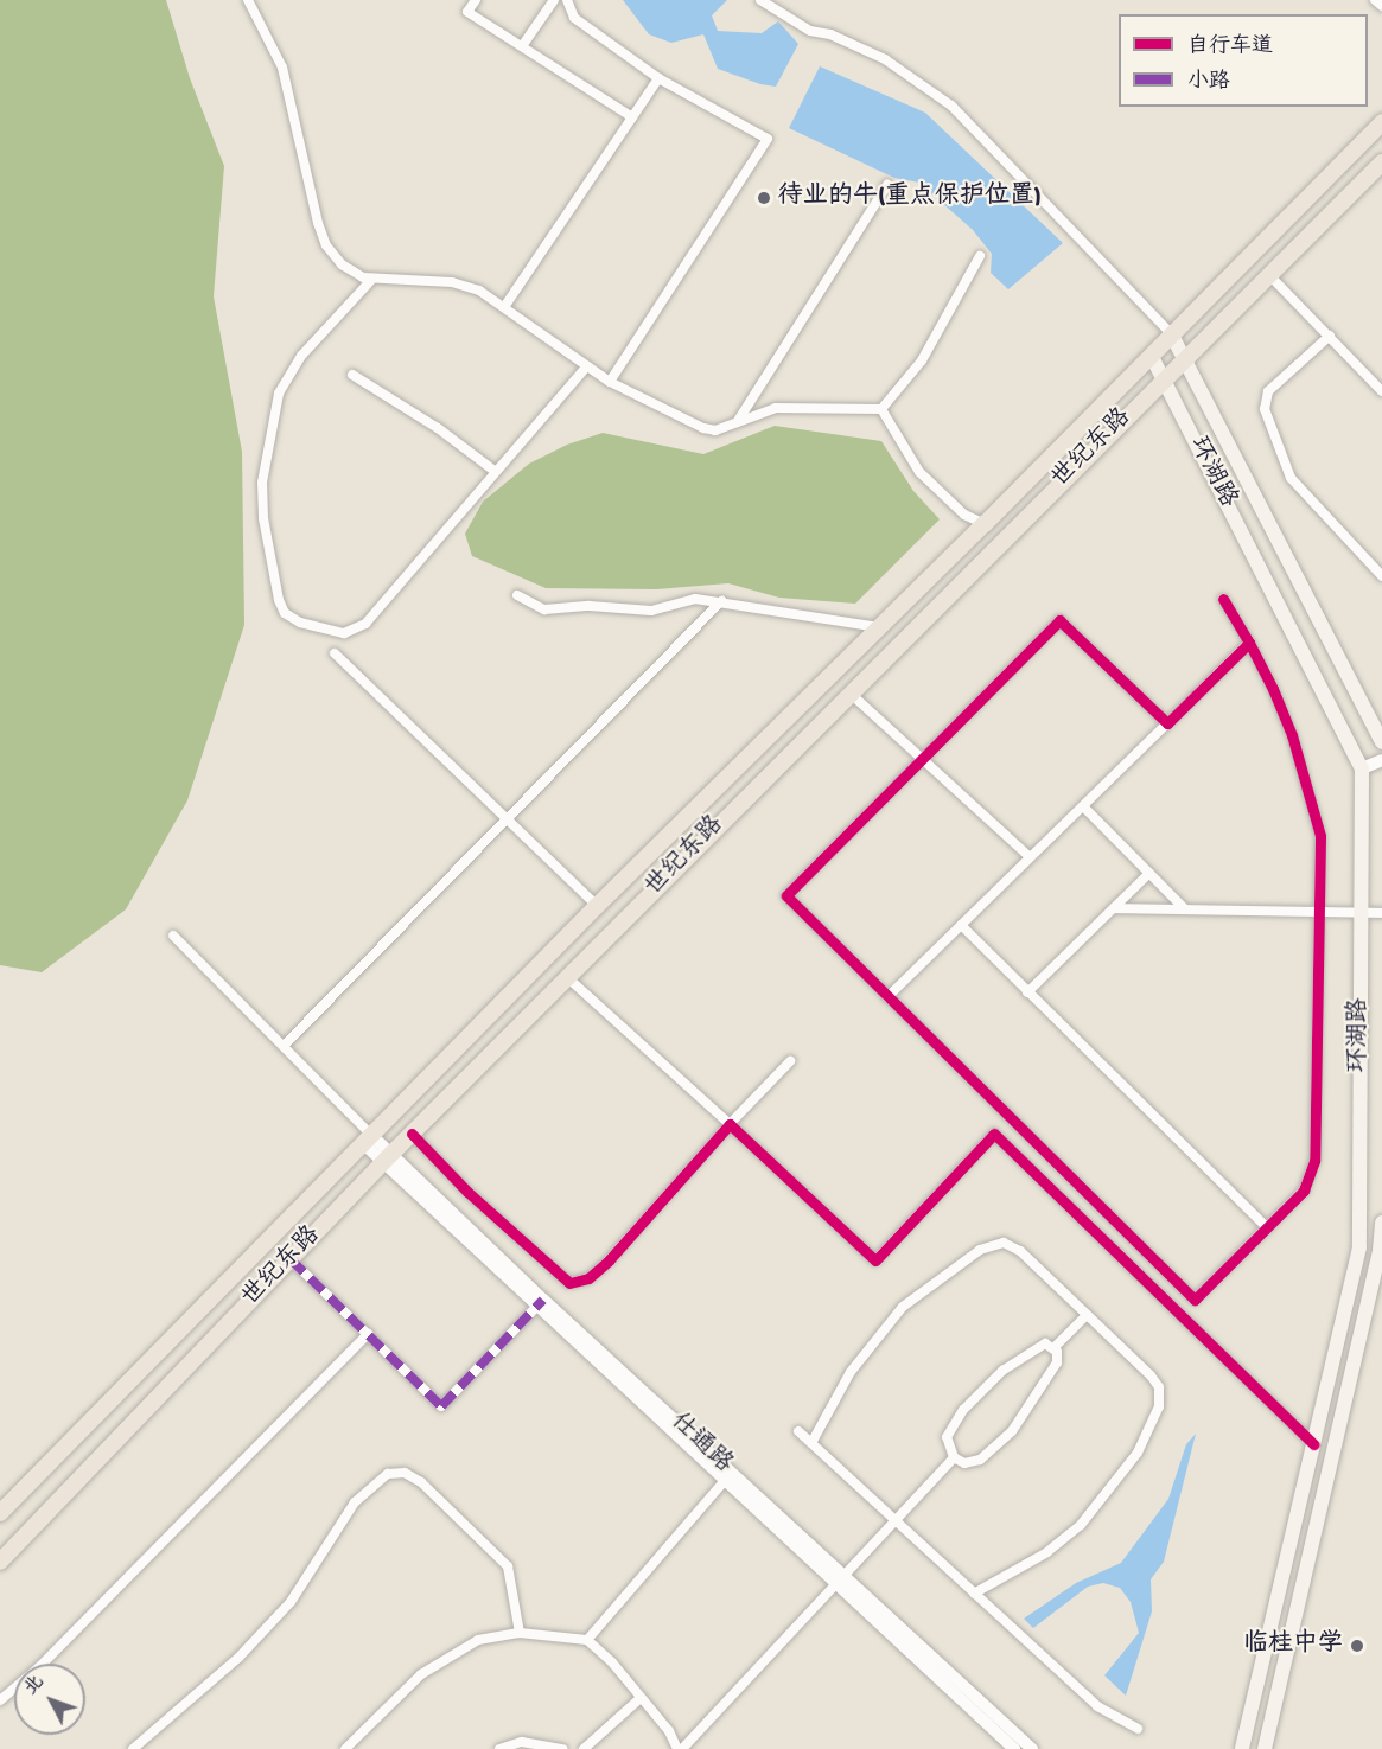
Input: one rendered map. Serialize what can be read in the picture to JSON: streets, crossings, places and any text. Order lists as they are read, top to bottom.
{
  "streets": {
    "main road": ["世纪东路", "环湖路"],
    "street": ["仕通路"]
  },
  "crossings": [
    ["世纪东路", "环湖路"],
    ["世纪东路", "仕通路"]
  ],
  "places": ["待业的牛(重点保护位置)", "临桂中学"],
  "legend": ["自行车道", "小路"],
  "north": "top left"
}
